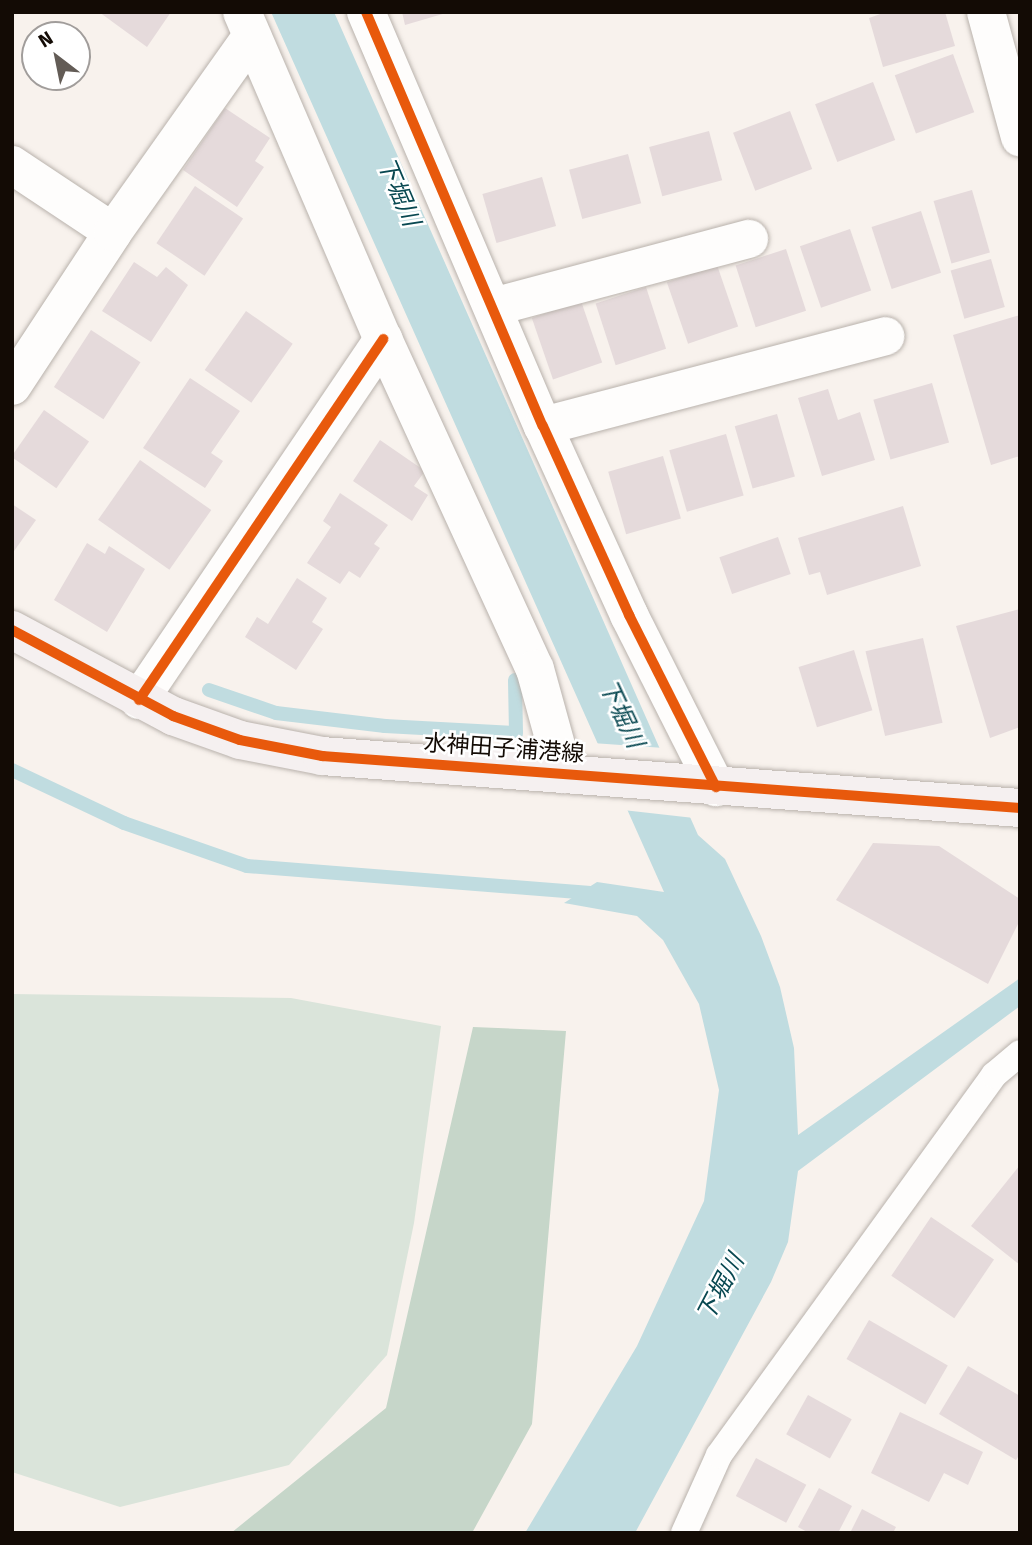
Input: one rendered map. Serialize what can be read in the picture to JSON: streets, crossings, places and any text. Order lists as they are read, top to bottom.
{
  "streets": {
    "main road": ["水神田子浦港線"]
  },
  "water": ["下堀川"],
  "north": "top left"
}
